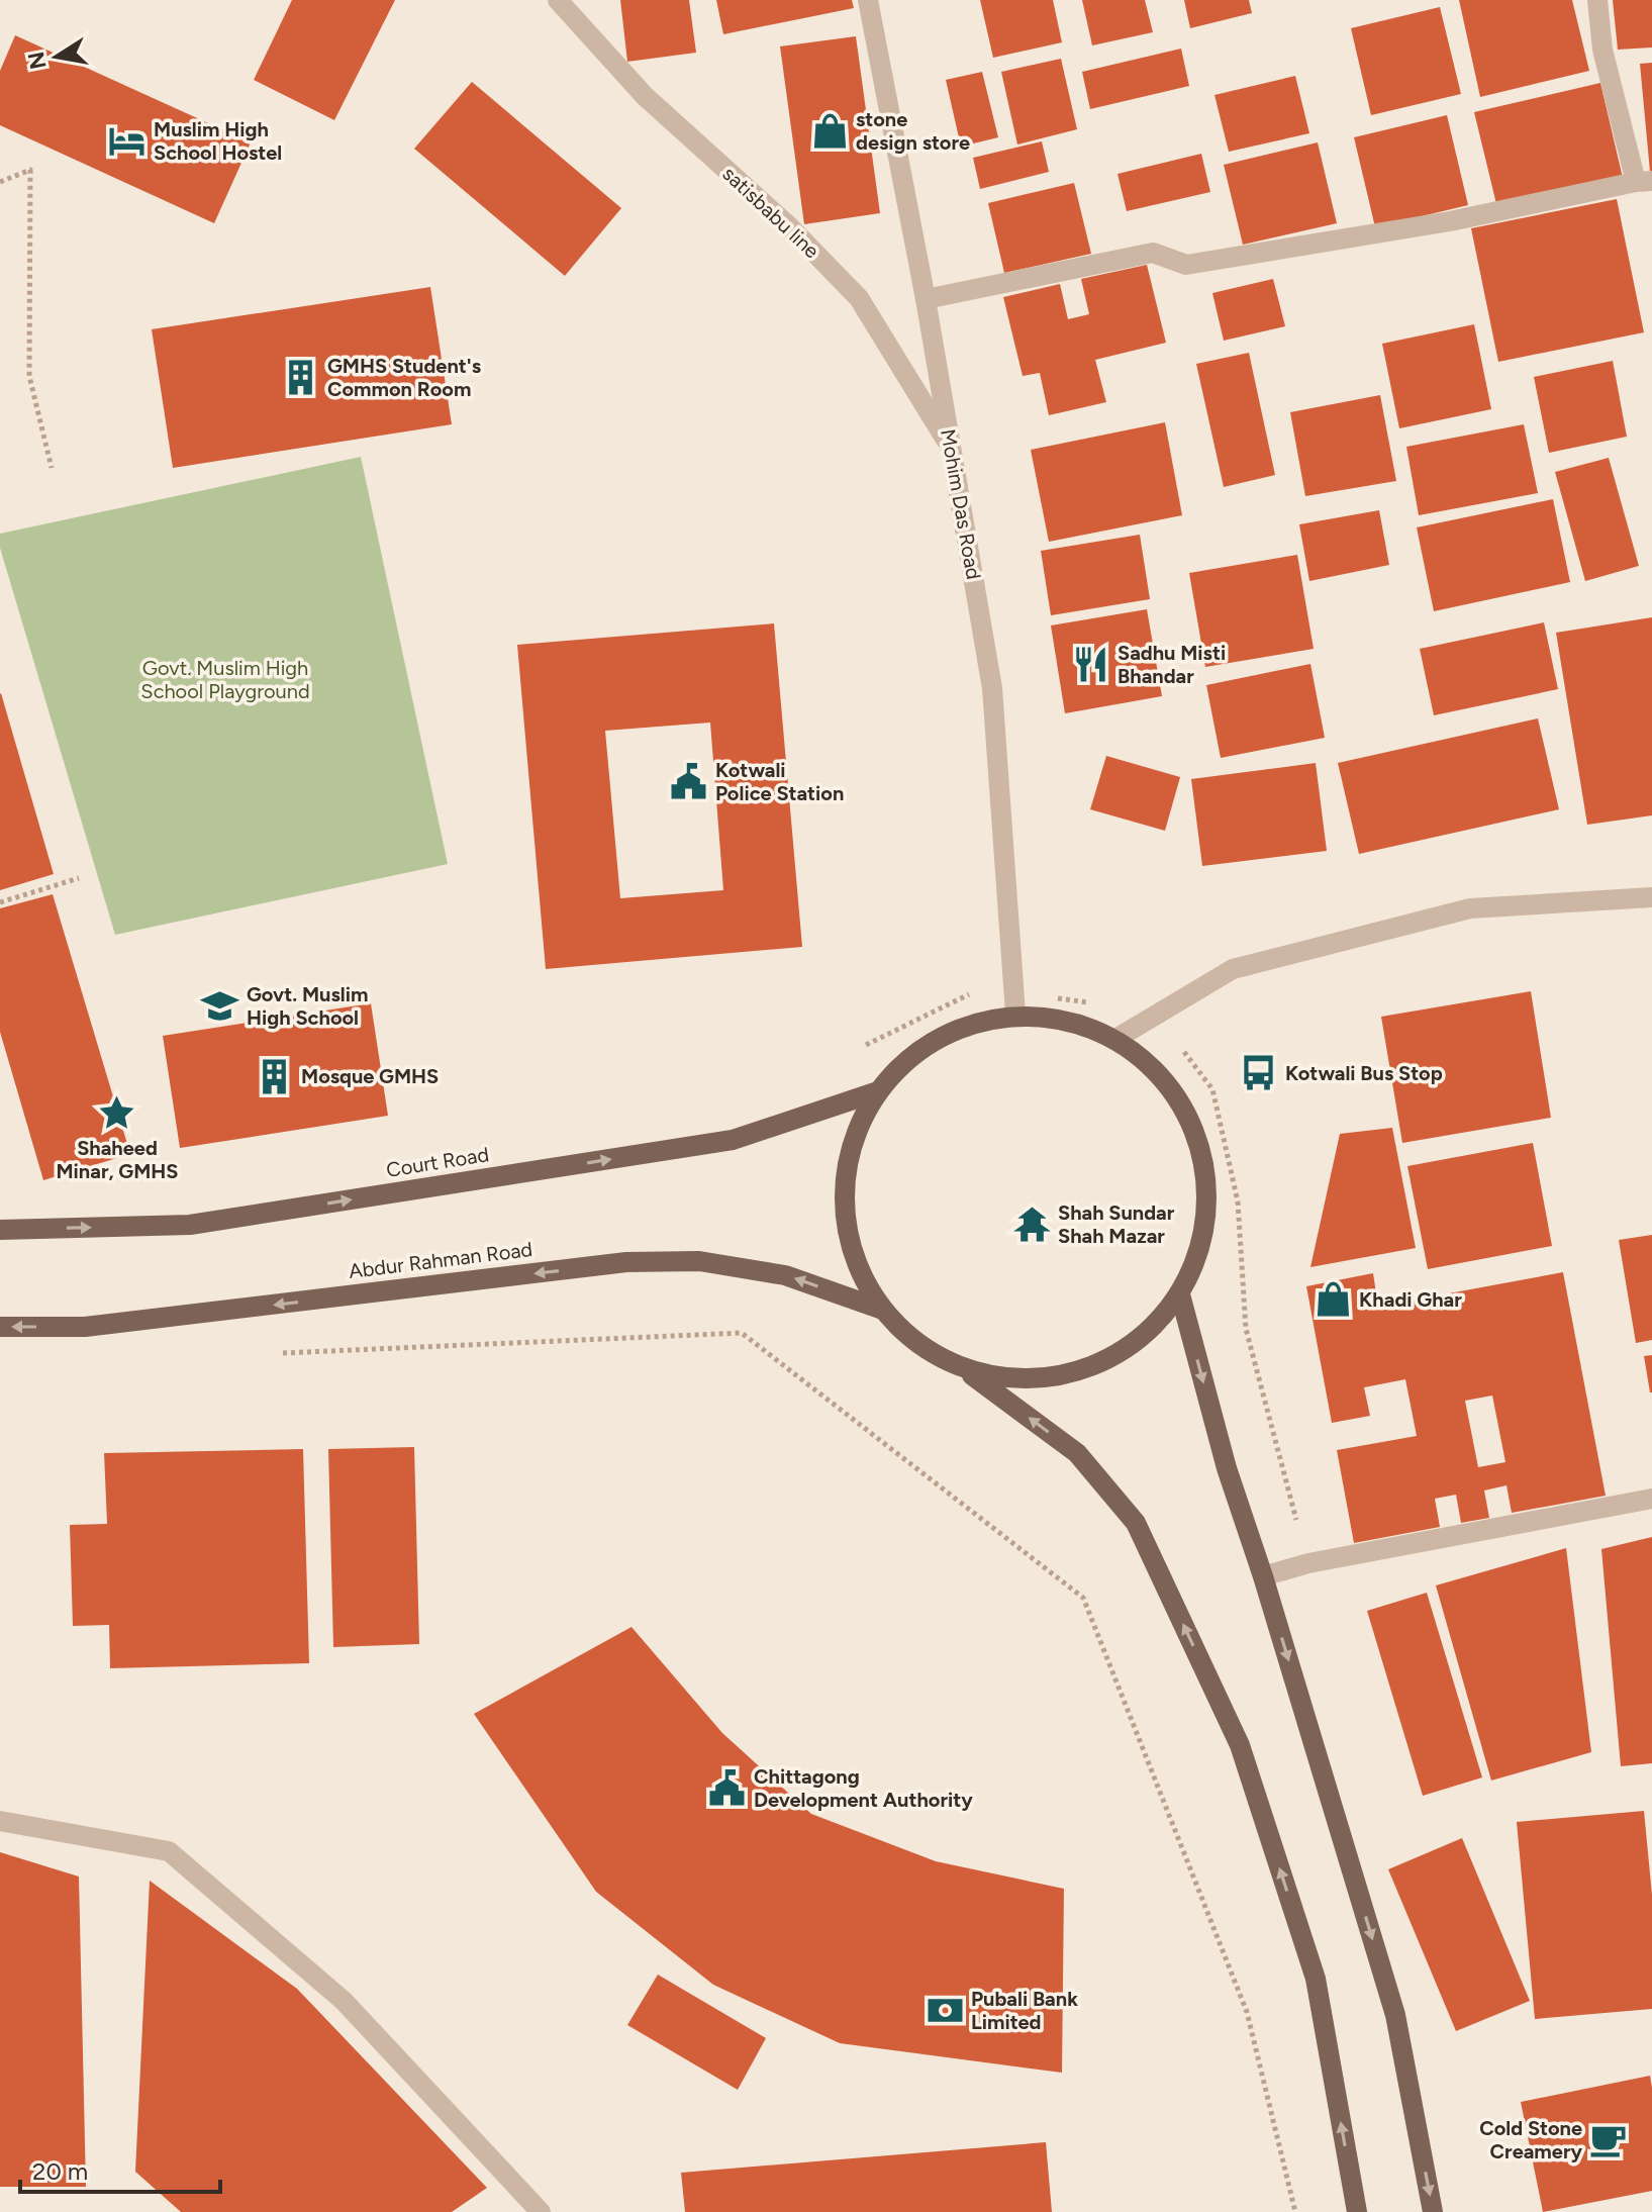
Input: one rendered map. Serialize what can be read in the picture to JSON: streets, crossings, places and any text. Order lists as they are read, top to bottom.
{
  "streets": {
    "main road": ["Court Road", "Abdur Rahman Road"],
    "street": ["satisbabu line", "Mohim Das Road"]
  },
  "crossings": [
    ["satisbabu line", "Mohim Das Road"]
  ],
  "one_way": ["Court Road", "Abdur Rahman Road"],
  "parks": ["Govt. Muslim High School Playground"],
  "places": {
    "shop": ["stone design store", "Khadi Ghar"],
    "hotel": ["Muslim High School Hostel"],
    "building": ["GMHS Student's Common Room", "Mosque GMHS"],
    "restaurant": ["Sadhu Misti Bhandar"],
    "public building": ["Kotwali Police Station", "Chittagong Development Authority"],
    "school or university": ["Govt. Muslim High School"],
    "bus stop": ["Kotwali Bus Stop"],
    "place": ["Shaheed Minar, GMHS"],
    "temple": ["Shah Sundar Shah Mazar"],
    "bank": ["Pubali Bank Limited"],
    "cafe": ["Cold Stone Creamery"]
  },
  "scale_bar": "20 m",
  "north": "left"
}
